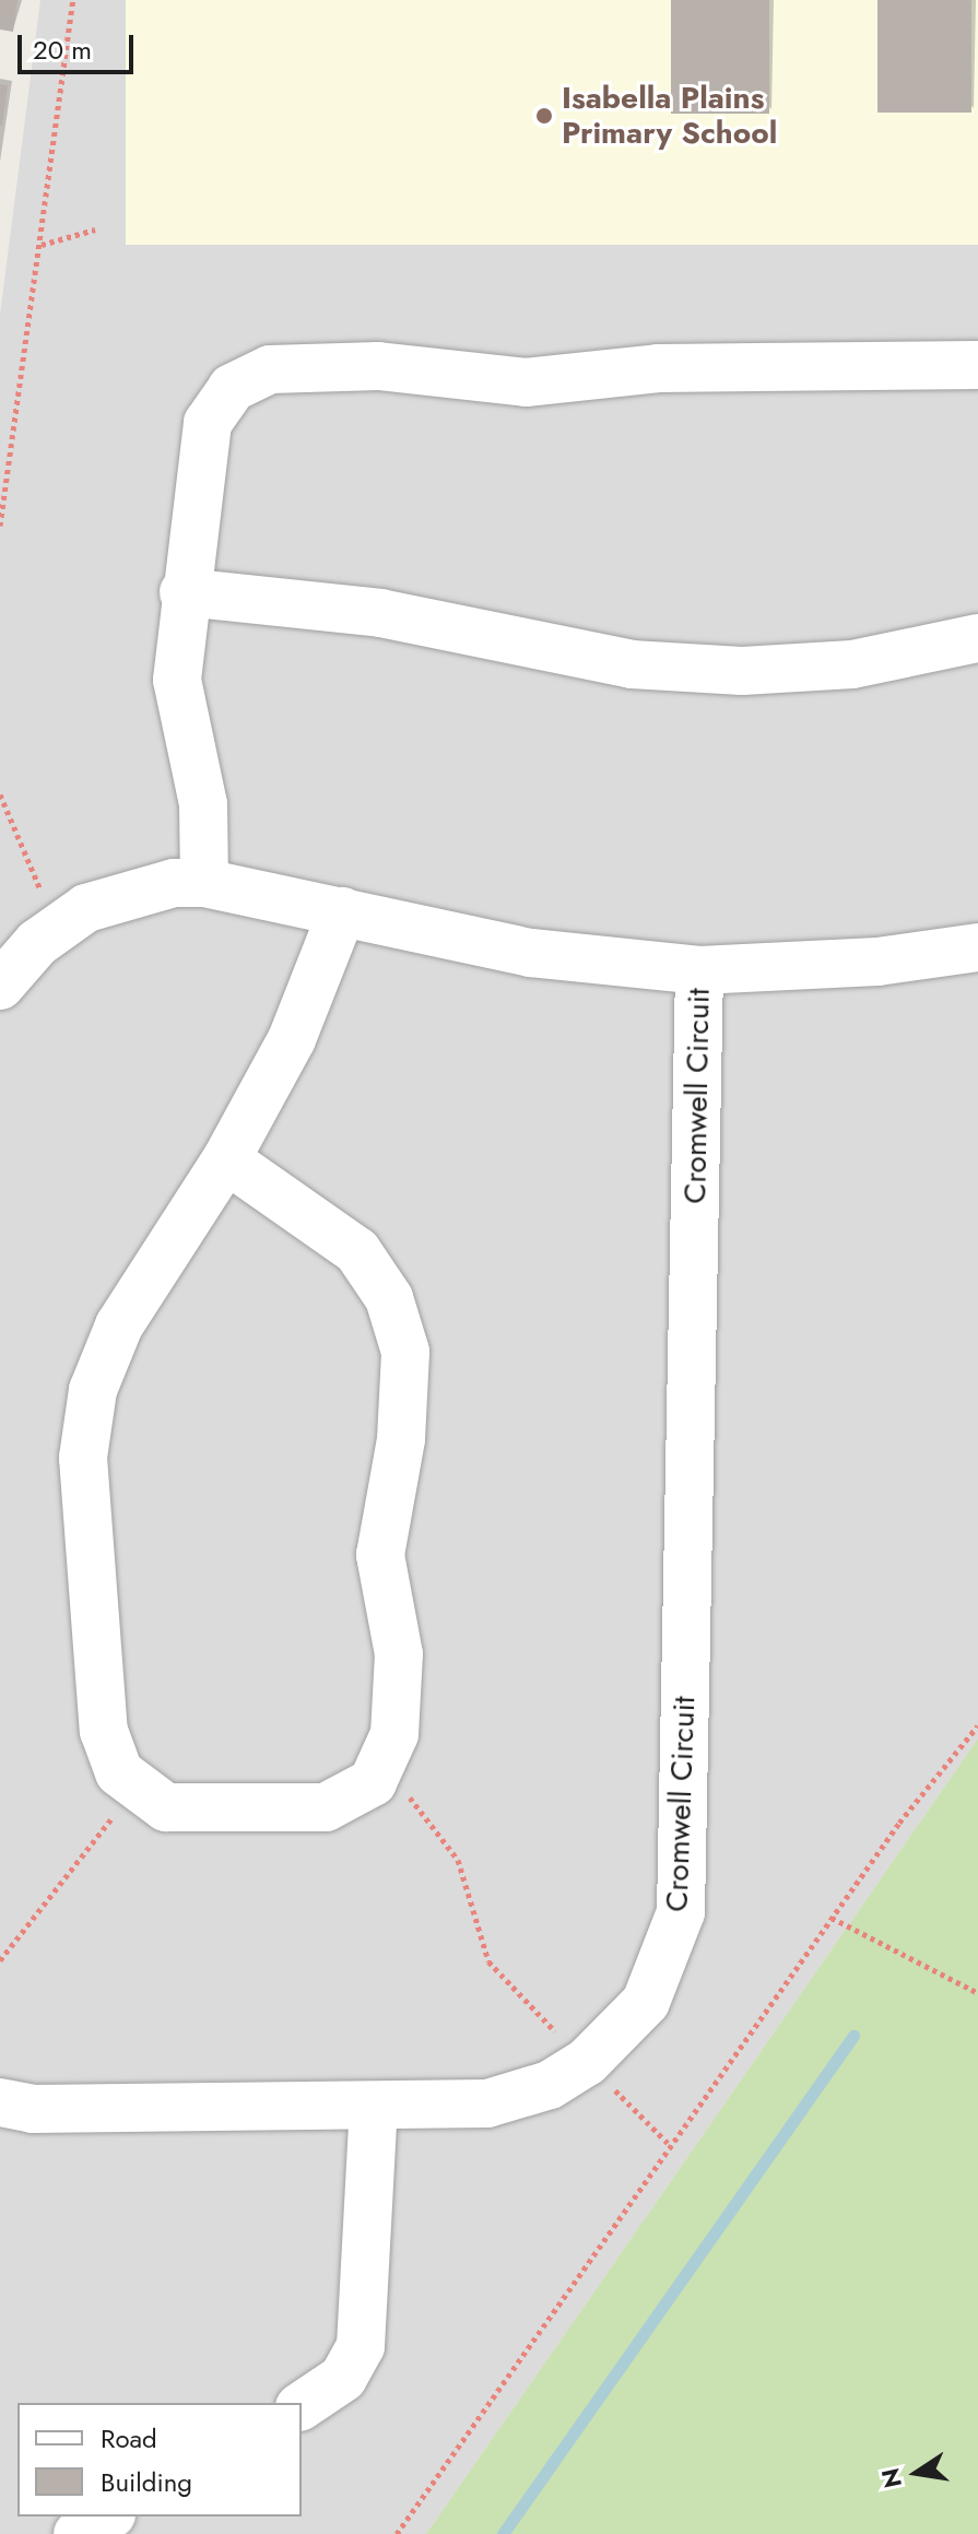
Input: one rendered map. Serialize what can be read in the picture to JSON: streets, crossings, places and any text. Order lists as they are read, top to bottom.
{
  "streets": {
    "street": ["Cromwell Circuit"]
  },
  "places": ["Isabella Plains Primary School"],
  "legend": ["Road", "Building"],
  "scale_bar": "20 m",
  "north": "left"
}
